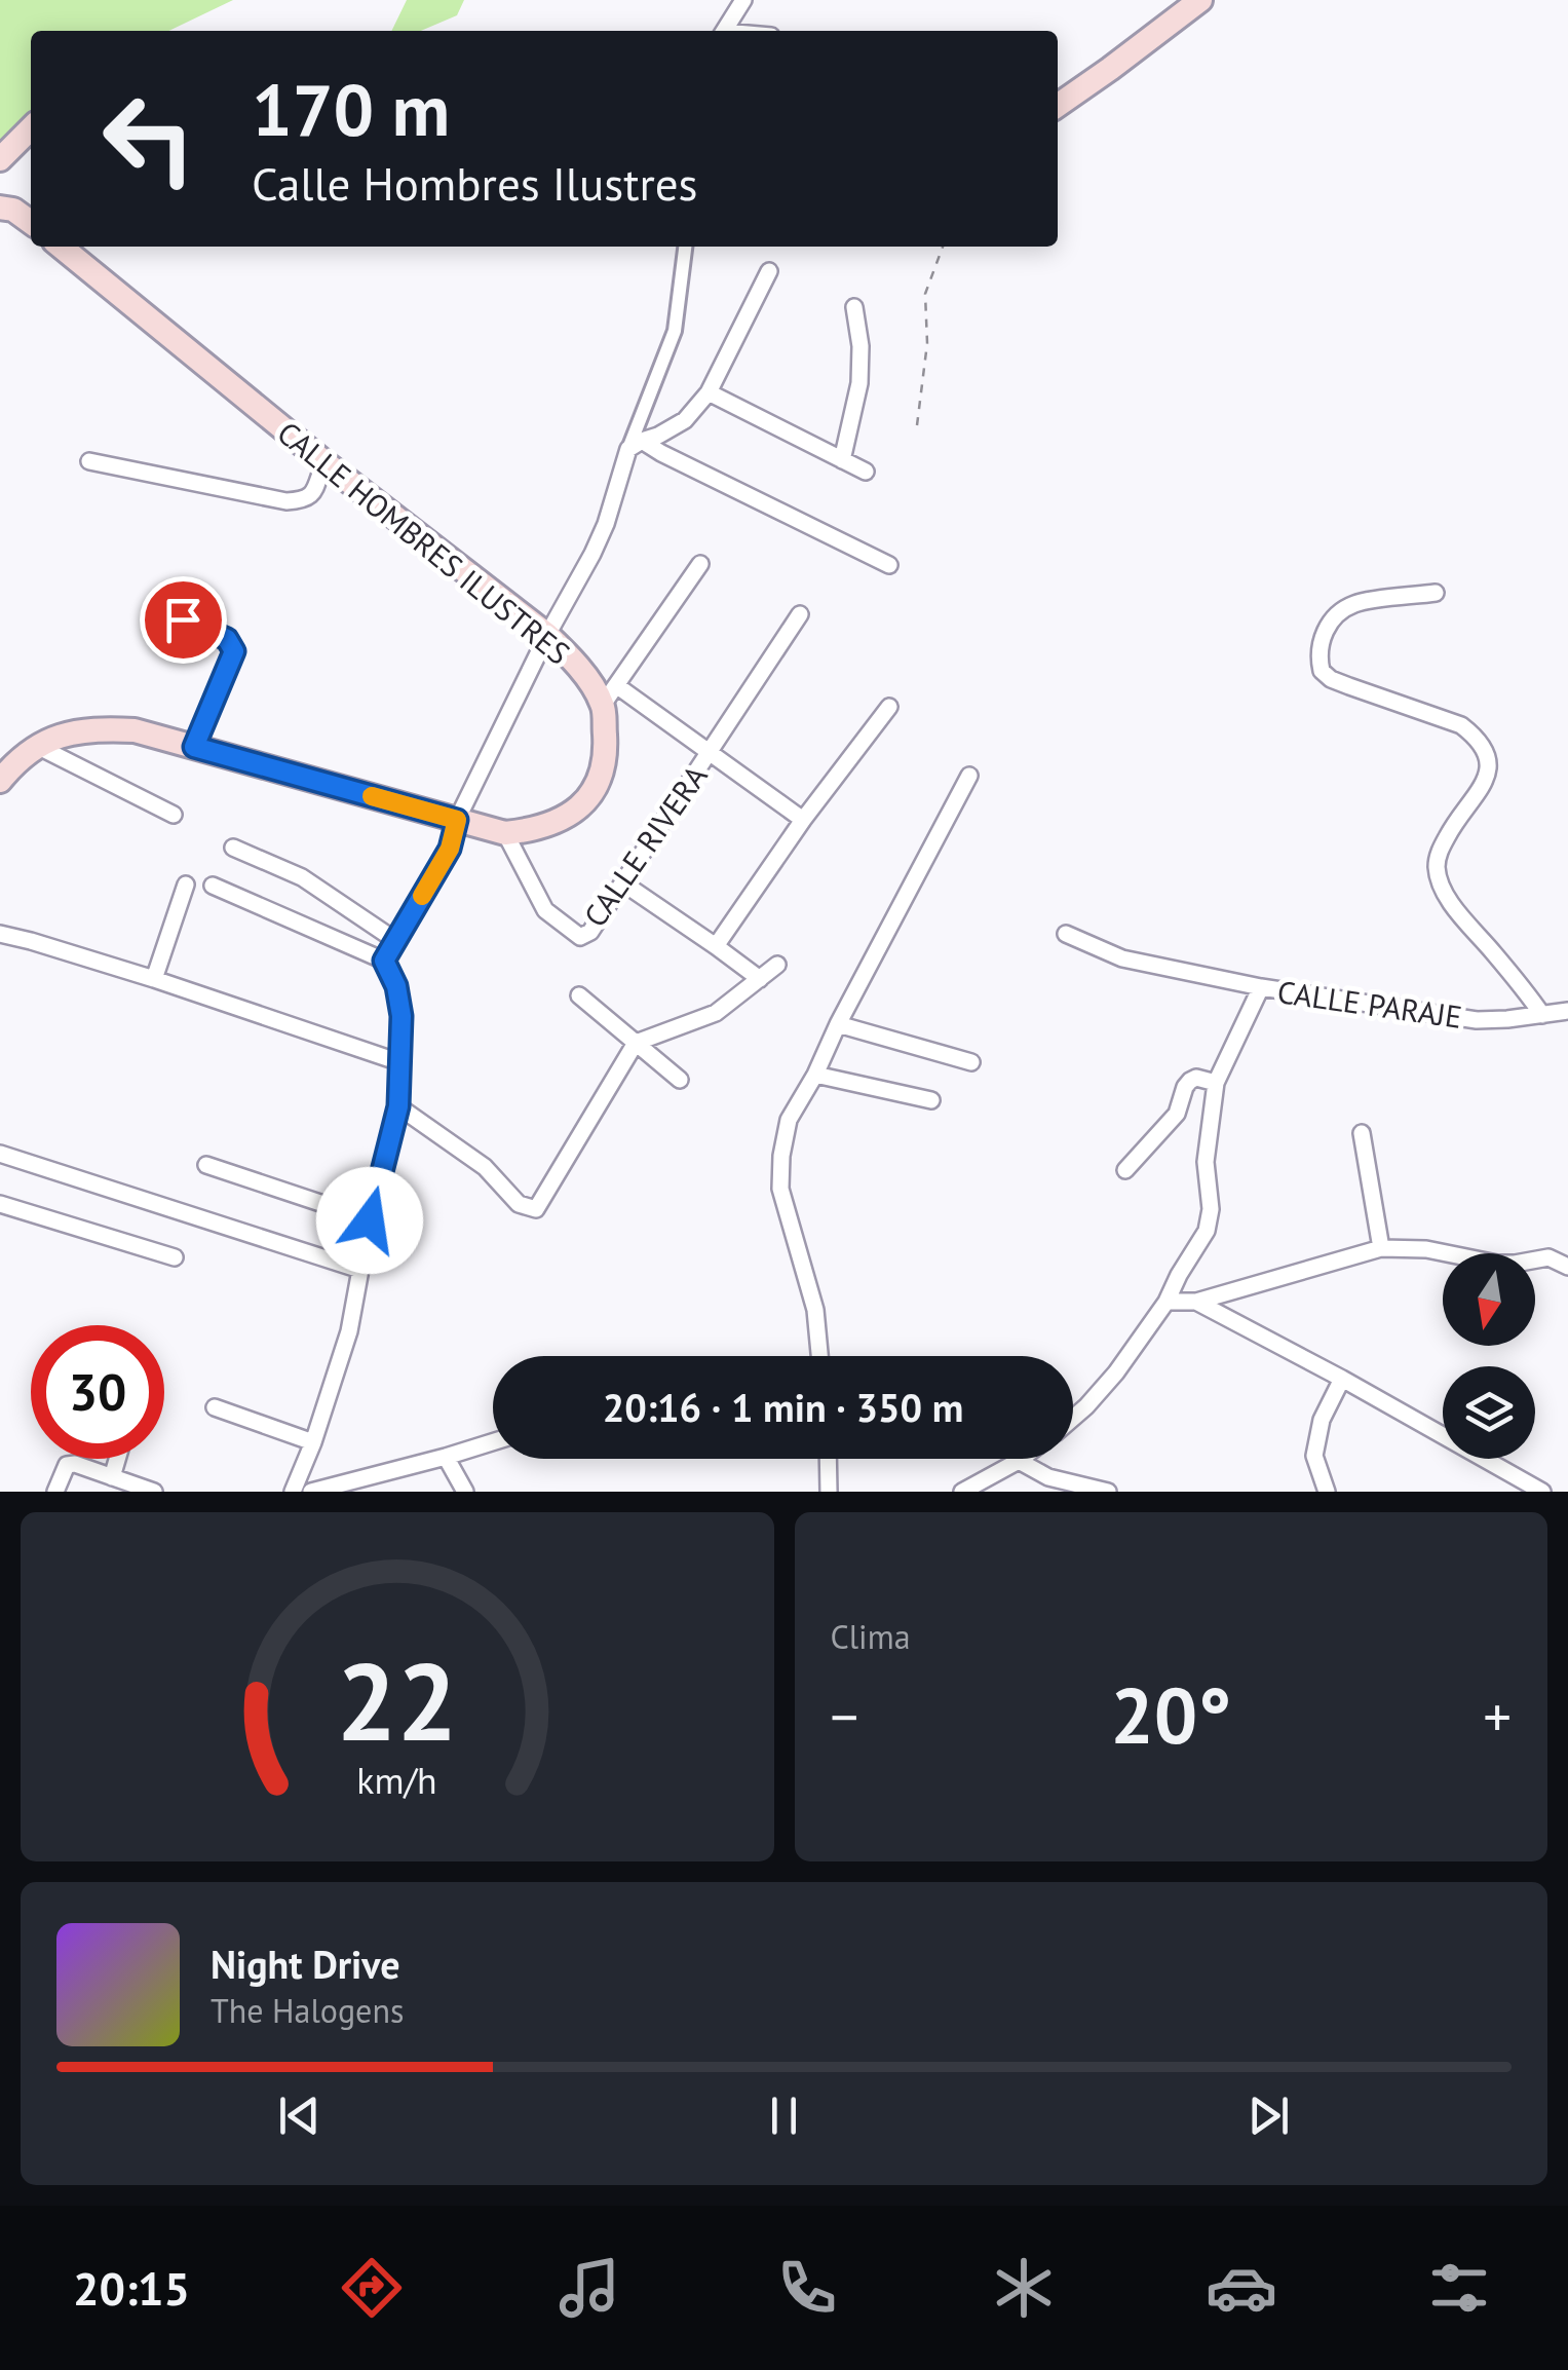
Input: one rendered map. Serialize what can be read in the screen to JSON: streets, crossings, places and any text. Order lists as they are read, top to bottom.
{
  "streets": {
    "main road": ["CALLE HOMBRES ILUSTRES"],
    "street": ["CALLE RIVERA", "CALLE PARAJE"]
  },
  "crossings": [
    ["CALLE HOMBRES ILUSTRES", "CALLE RIVERA"]
  ],
  "north": "bottom",
  "page": {
    "turn": ["170 m", "Calle Hombres Ilustres"],
    "limit": "30",
    "trip": "20:16 · 1 min · 350 m",
    "tile": "Clima",
    "heat": ["−", "20°", "+"],
    "song": ["Night Drive", "The Halogens"],
    "tabs": "20:15",
    "gauge": ["22", "km/h"]
  }
}
